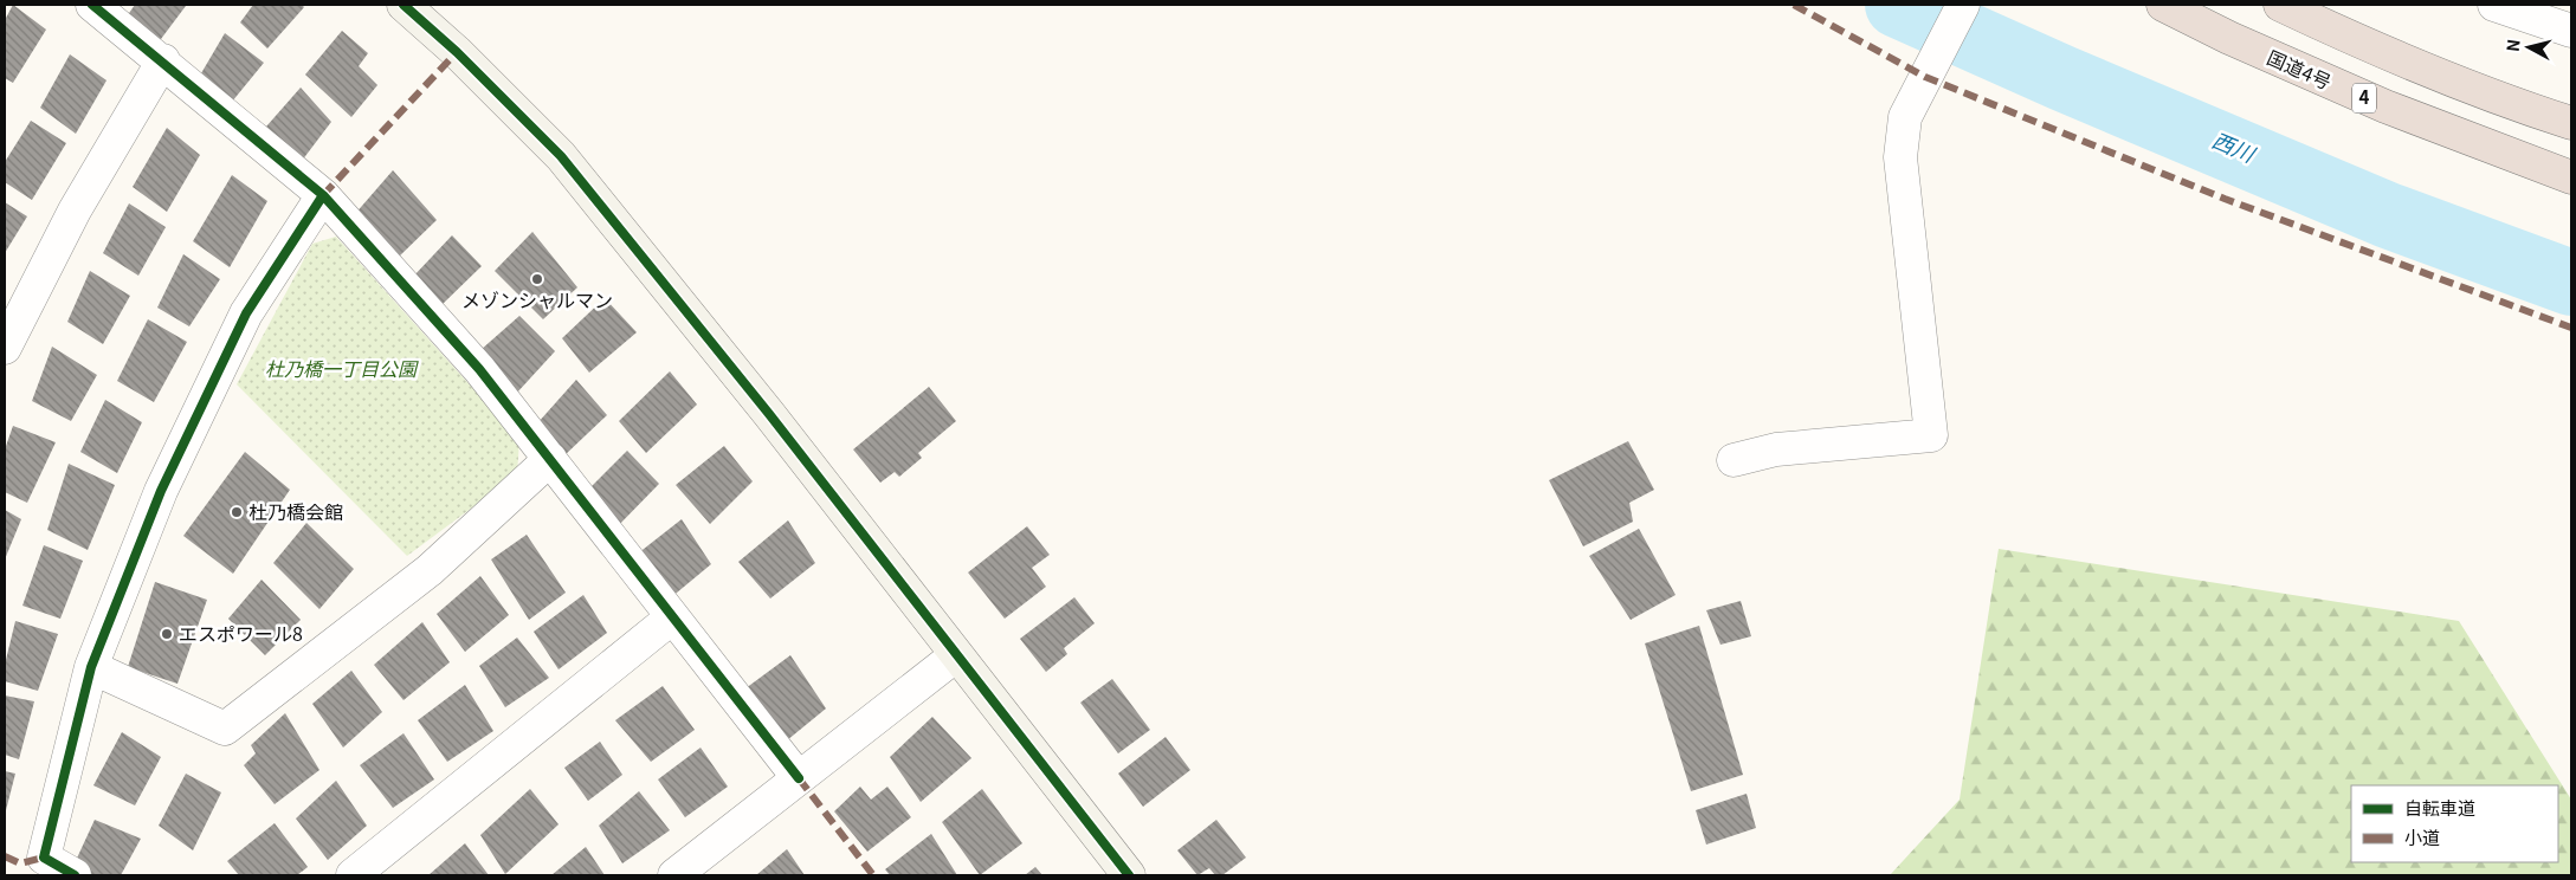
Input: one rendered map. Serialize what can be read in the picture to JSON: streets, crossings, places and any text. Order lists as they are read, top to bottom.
{
  "streets": {
    "highway": ["国道4号", "4"]
  },
  "water": ["西川"],
  "parks": ["杜乃橋一丁目公園"],
  "places": ["メゾンシャルマン", "杜乃橋会館", "エスポワール8"],
  "legend": ["自転車道", "小道"],
  "north": "left"
}
